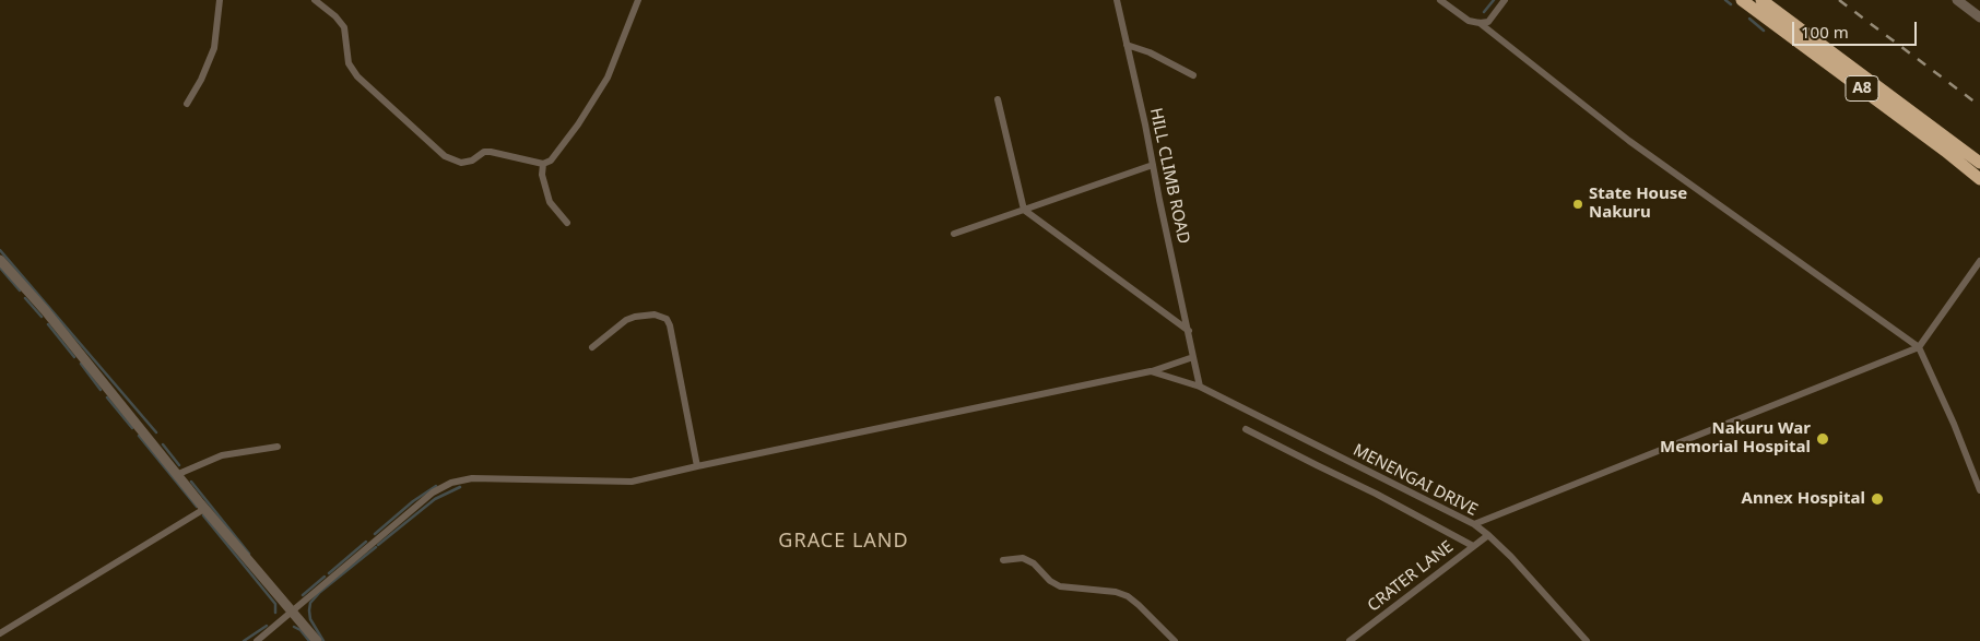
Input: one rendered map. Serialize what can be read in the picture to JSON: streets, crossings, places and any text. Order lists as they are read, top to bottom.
{
  "streets": {
    "highway": ["A8"],
    "street": ["HILL CLIMB ROAD", "MENENGAI DRIVE", "CRATER LANE"]
  },
  "crossings": [
    ["HILL CLIMB ROAD", "MENENGAI DRIVE"],
    ["MENENGAI DRIVE", "CRATER LANE"]
  ],
  "districts": ["GRACE LAND"],
  "places": ["State House Nakuru", "Nakuru War Memorial Hospital", "Annex Hospital"],
  "scale_bar": "100 m"
}
